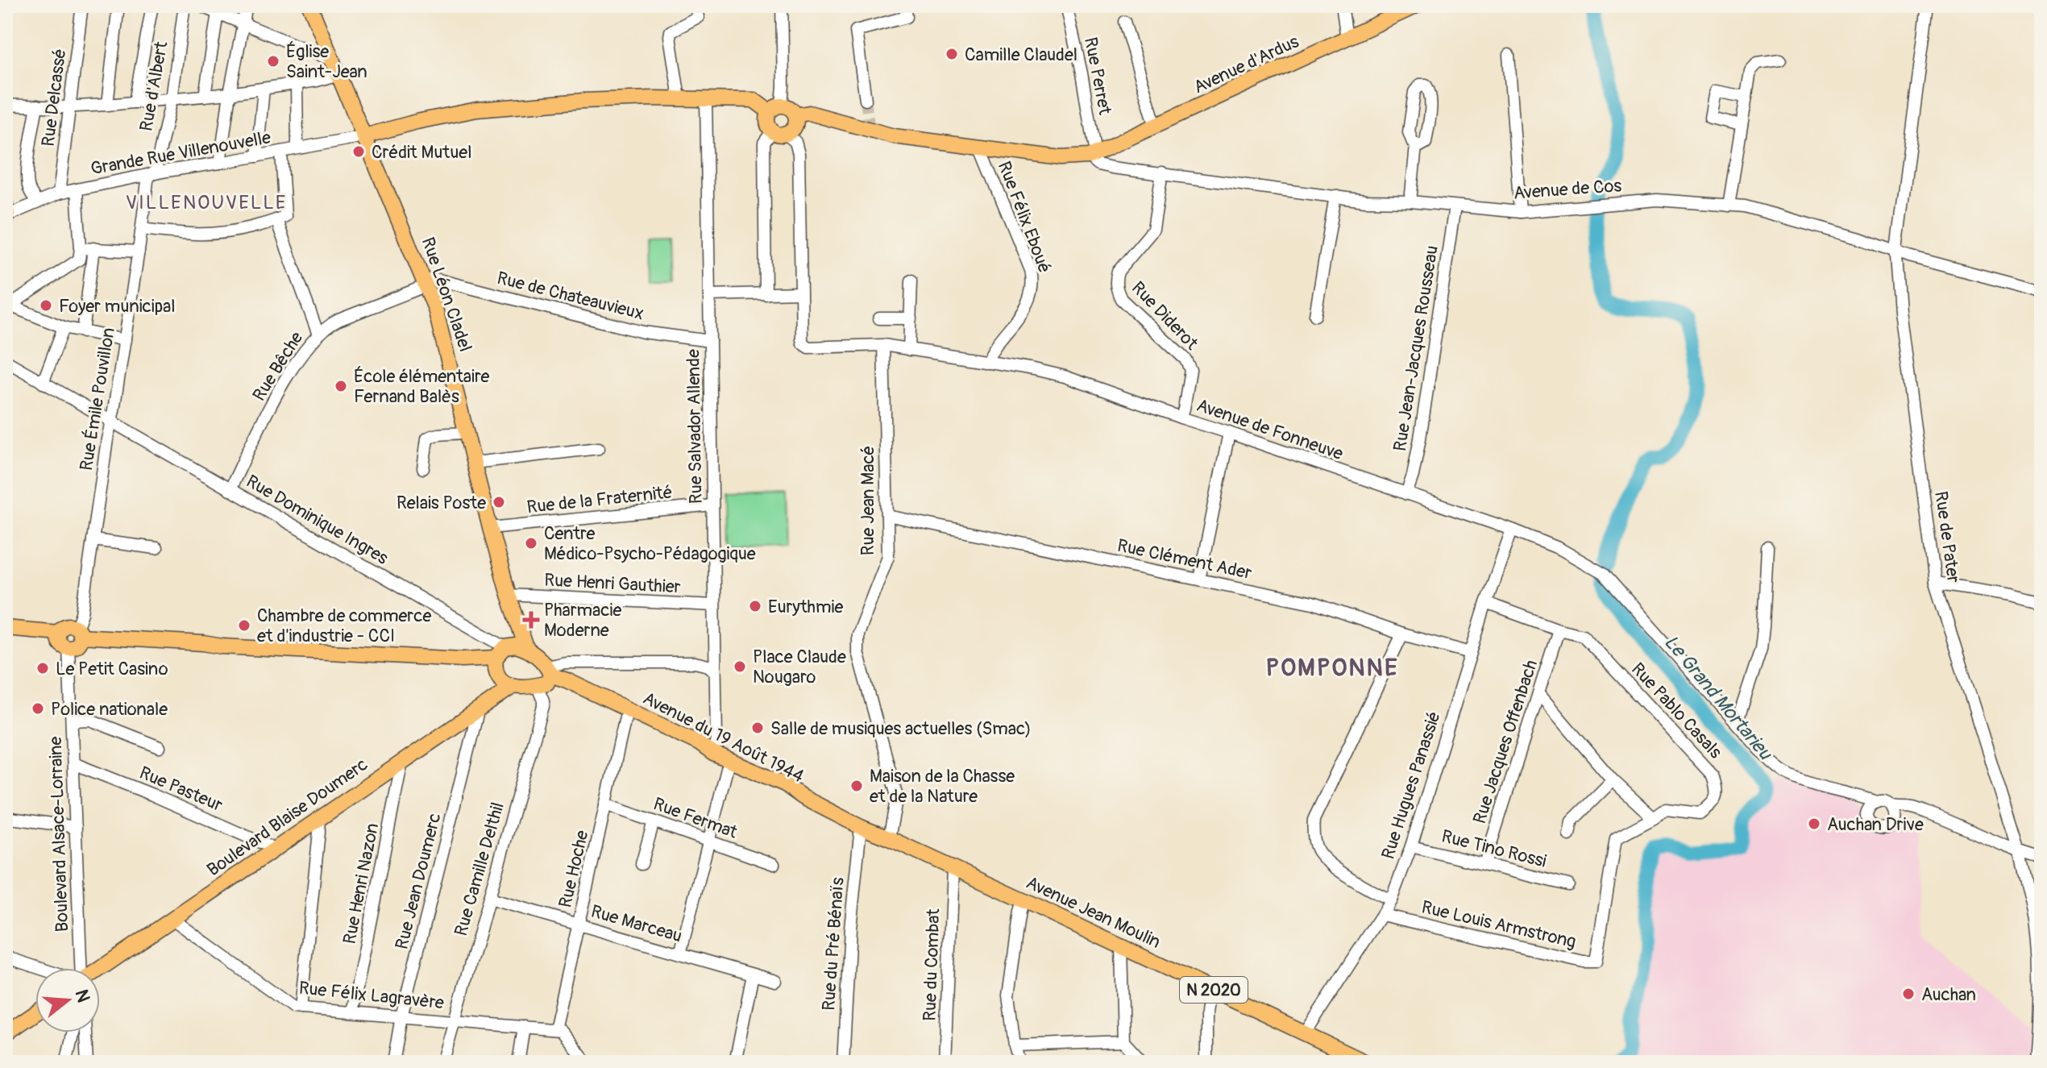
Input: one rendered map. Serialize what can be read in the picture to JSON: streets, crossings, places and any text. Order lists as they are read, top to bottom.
{
  "streets": {
    "main road": [
      "Avenue d'Ardus",
      "Rue Léon Cladel",
      "Avenue du 19 Août 1944",
      "Boulevard Blaise Doumerc",
      "Avenue Jean Moulin",
      "N 2020"
    ],
    "street": [
      "Rue Perret",
      "Rue d'Albert",
      "Rue Delcassé",
      "Grande Rue Villenouvelle",
      "Avenue de Cos",
      "Rue Félix Eboué",
      "Rue de Chateauvieux",
      "Rue Diderot",
      "Rue Jean-Jacques Rousseau",
      "Rue Bêche",
      "Rue Émile Pouvillon",
      "Rue Salvador Allende",
      "Avenue de Fonneuve",
      "Rue de la Fraternité",
      "Rue Jean Macé",
      "Rue Dominique Ingres",
      "Rue de Pater",
      "Rue Clément Ader",
      "Rue Henri Gauthier",
      "Rue Pablo Casals",
      "Rue Jacques Offenbach",
      "Rue Hugues Panassié",
      "Rue Pasteur",
      "Rue Fermat",
      "Boulevard Alsace-Lorraine",
      "Rue Tino Rossi",
      "Rue Camille Delthil",
      "Rue Hoche",
      "Rue Jean Doumerc",
      "Rue Henri Nazon",
      "Rue Marceau",
      "Rue Louis Armstrong",
      "Rue du Pré Bénaïs",
      "Rue du Combat",
      "Rue Félix Lagravère"
    ]
  },
  "crossings": [
    ["Avenue d'Ardus", "Rue Perret"],
    ["Avenue d'Ardus", "Avenue de Cos"],
    ["Rue Perret", "Avenue de Cos"],
    ["Rue d'Albert", "Grande Rue Villenouvelle"],
    ["Rue d'Albert", "Rue Émile Pouvillon"],
    ["Rue Delcassé", "Grande Rue Villenouvelle"],
    ["Grande Rue Villenouvelle", "Rue Léon Cladel"],
    ["Grande Rue Villenouvelle", "Rue Émile Pouvillon"],
    ["Avenue de Cos", "Rue Diderot"],
    ["Avenue de Cos", "Rue Jean-Jacques Rousseau"],
    ["Avenue de Cos", "Rue de Pater"],
    ["Rue Félix Eboué", "Avenue de Fonneuve"],
    ["Rue Léon Cladel", "Rue de Chateauvieux"],
    ["Rue Léon Cladel", "Rue Bêche"],
    ["Rue Léon Cladel", "Rue de la Fraternité"],
    ["Rue Léon Cladel", "Rue Dominique Ingres"],
    ["Rue Léon Cladel", "Rue Henri Gauthier"],
    ["Rue de Chateauvieux", "Rue Bêche"],
    ["Rue de Chateauvieux", "Rue Salvador Allende"],
    ["Rue Diderot", "Avenue de Fonneuve"],
    ["Rue Jean-Jacques Rousseau", "Avenue de Fonneuve"],
    ["Rue Bêche", "Rue Dominique Ingres"],
    ["Rue Émile Pouvillon", "Rue Dominique Ingres"],
    ["Rue Émile Pouvillon", "Boulevard Alsace-Lorraine"],
    ["Rue Salvador Allende", "Rue de la Fraternité"],
    ["Rue Salvador Allende", "Rue Henri Gauthier"],
    ["Rue Salvador Allende", "Avenue du 19 Août 1944"],
    ["Avenue de Fonneuve", "Rue Jean Macé"],
    ["Avenue de Fonneuve", "Rue de Pater"],
    ["Avenue de Fonneuve", "Rue Hugues Panassié"],
    ["Rue Jean Macé", "Rue Clément Ader"],
    ["Rue Jean Macé", "Avenue Jean Moulin"],
    ["Rue Clément Ader", "Rue Hugues Panassié"],
    ["Rue Pablo Casals", "Rue Jacques Offenbach"],
    ["Rue Pablo Casals", "Rue Hugues Panassié"],
    ["Rue Pablo Casals", "Rue Louis Armstrong"],
    ["Avenue du 19 Août 1944", "Rue Camille Delthil"],
    ["Avenue du 19 Août 1944", "Rue Hoche"],
    ["Avenue du 19 Août 1944", "Avenue Jean Moulin"],
    ["Rue Jacques Offenbach", "Rue Tino Rossi"],
    ["Rue Hugues Panassié", "Rue Tino Rossi"],
    ["Rue Hugues Panassié", "Avenue Jean Moulin"],
    ["Rue Hugues Panassié", "Rue Louis Armstrong"],
    ["Rue Pasteur", "Boulevard Blaise Doumerc"],
    ["Rue Pasteur", "Boulevard Alsace-Lorraine"],
    ["Boulevard Blaise Doumerc", "Rue Jean Doumerc"],
    ["Boulevard Blaise Doumerc", "Rue Henri Nazon"],
    ["Boulevard Blaise Doumerc", "Rue Félix Lagravère"],
    ["Rue Fermat", "Rue Hoche"],
    ["Rue Camille Delthil", "Rue Marceau"],
    ["Rue Camille Delthil", "Rue Félix Lagravère"],
    ["Rue Hoche", "Rue Marceau"],
    ["Rue Hoche", "Rue Félix Lagravère"],
    ["Rue Jean Doumerc", "Rue Félix Lagravère"],
    ["Rue Henri Nazon", "Rue Félix Lagravère"],
    ["Avenue Jean Moulin", "Rue du Pré Bénaïs"],
    ["Avenue Jean Moulin", "Rue du Combat"]
  ],
  "districts": ["VILLENOUVELLE", "POMPONNE"],
  "water": ["Le Grand Mortarieu"],
  "places": {
    "other": [
      "Camille Claudel",
      "Église Saint-Jean",
      "Crédit Mutuel",
      "Foyer municipal",
      "École élémentaire Fernand Balès",
      "Relais Poste",
      "Centre Médico-Psycho-Pédagogique",
      "Eurythmie",
      "Chambre de commerce et d'industrie - CCI",
      "Place Claude Nougaro",
      "Le Petit Casino",
      "Police nationale",
      "Salle de musiques actuelles (Smac)",
      "Maison de la Chasse et de la Nature",
      "Auchan Drive",
      "Auchan"
    ],
    "health": ["Pharmacie Moderne"]
  },
  "north": "right"
}
